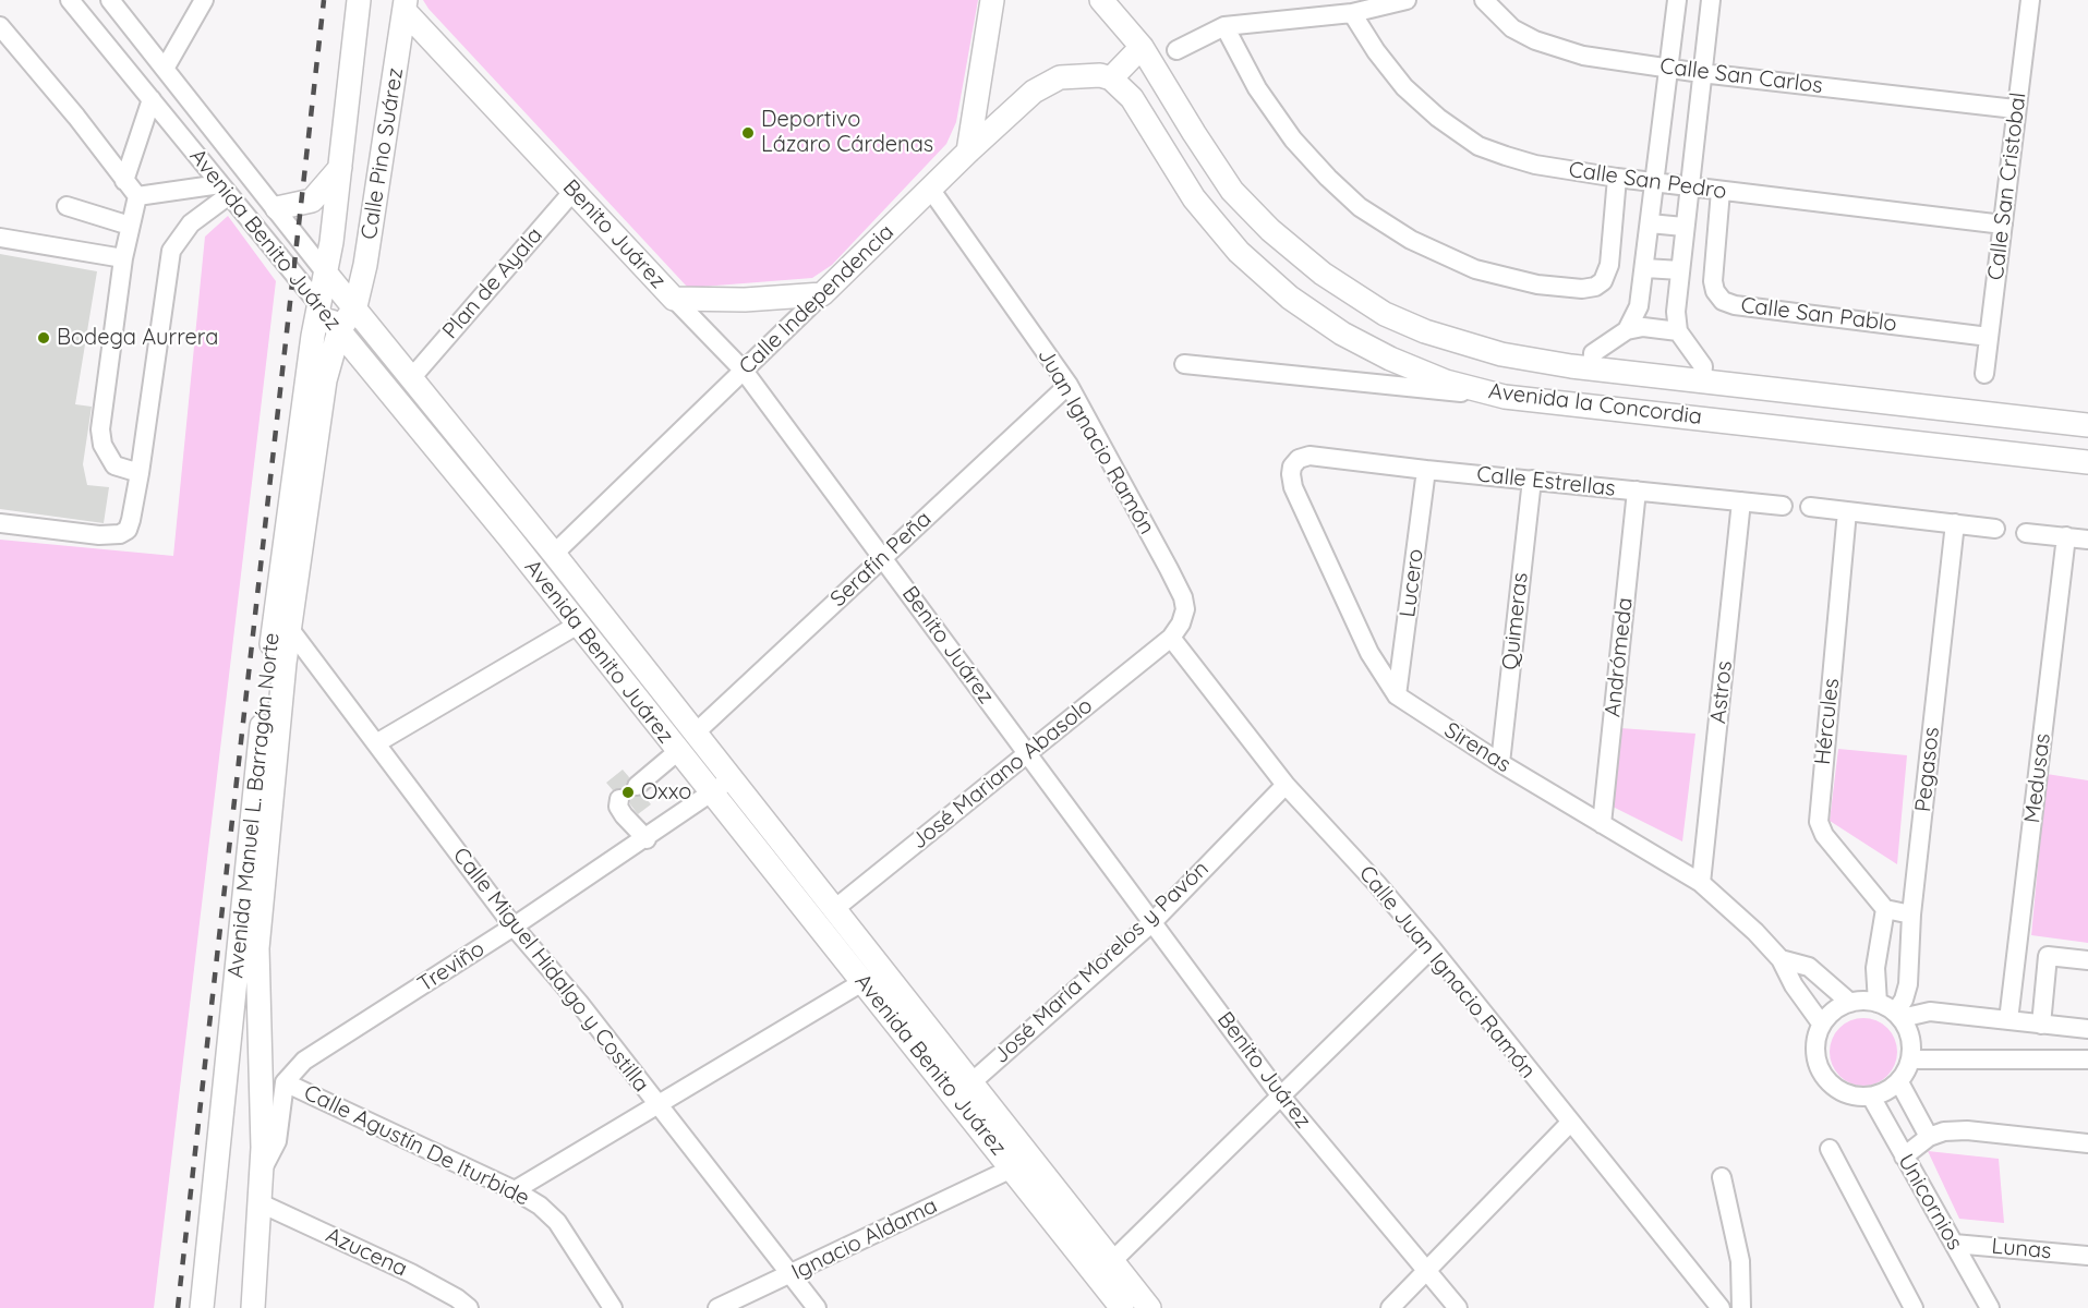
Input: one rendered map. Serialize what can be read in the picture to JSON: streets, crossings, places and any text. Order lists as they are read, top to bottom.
{
  "streets": {
    "main road": [
      "Calle Pino Suárez",
      "Benito Juárez",
      "Avenida Benito Juárez",
      "Calle Independencia",
      "Avenida la Concordia",
      "Avenida Manuel L. Barragán Norte"
    ],
    "street": [
      "Calle San Carlos",
      "Calle San Pedro",
      "Calle San Cristobal",
      "Plan de Ayala",
      "Calle San Pablo",
      "Juan Ignacio Ramón",
      "Calle Estrellas",
      "Serafín Peña",
      "Lucero",
      "Quimeras",
      "Andrómeda",
      "Astros",
      "Hércules",
      "Sirenas",
      "Pegasos",
      "José Mariano Abasolo",
      "Medusas",
      "José María Morelos y Pavón",
      "Treviño",
      "Calle Miguel Hidalgo y Costilla",
      "Calle Juan Ignacio Ramón",
      "Calle Agustín De Iturbide",
      "Unicornios",
      "Ignacio Aldama",
      "Lunas",
      "Azucena"
    ]
  },
  "crossings": [
    ["Calle San Carlos", "Calle San Cristobal"],
    ["Calle Pino Suárez", "Benito Juárez"],
    ["Calle Pino Suárez", "Avenida Benito Juárez"],
    ["Calle Pino Suárez", "Avenida Manuel L. Barragán Norte"],
    ["Calle San Pedro", "Calle San Cristobal"],
    ["Calle San Pedro", "Calle San Pablo"],
    ["Calle San Cristobal", "Calle San Pablo"],
    ["Benito Juárez", "Plan de Ayala"],
    ["Benito Juárez", "Calle Independencia"],
    ["Benito Juárez", "Serafín Peña"],
    ["Benito Juárez", "José Mariano Abasolo"],
    ["Benito Juárez", "José María Morelos y Pavón"],
    ["Avenida Benito Juárez", "Plan de Ayala"],
    ["Avenida Benito Juárez", "Calle Independencia"],
    ["Avenida Benito Juárez", "Serafín Peña"],
    ["Avenida Benito Juárez", "José Mariano Abasolo"],
    ["Avenida Benito Juárez", "Avenida Manuel L. Barragán Norte"],
    ["Avenida Benito Juárez", "José María Morelos y Pavón"],
    ["Avenida Benito Juárez", "Treviño"],
    ["Avenida Benito Juárez", "Ignacio Aldama"],
    ["Calle Independencia", "Avenida la Concordia"],
    ["Calle Independencia", "Juan Ignacio Ramón"],
    ["Juan Ignacio Ramón", "Serafín Peña"],
    ["Juan Ignacio Ramón", "José Mariano Abasolo"],
    ["Juan Ignacio Ramón", "Calle Juan Ignacio Ramón"],
    ["Calle Estrellas", "Lucero"],
    ["Calle Estrellas", "Quimeras"],
    ["Calle Estrellas", "Andrómeda"],
    ["Calle Estrellas", "Astros"],
    ["Calle Estrellas", "Sirenas"],
    ["Lucero", "Sirenas"],
    ["Quimeras", "Sirenas"],
    ["Andrómeda", "Sirenas"],
    ["Astros", "Sirenas"],
    ["Sirenas", "Pegasos"],
    ["Sirenas", "Unicornios"],
    ["Pegasos", "Unicornios"],
    ["José Mariano Abasolo", "Calle Juan Ignacio Ramón"],
    ["Avenida Manuel L. Barragán Norte", "Calle Miguel Hidalgo y Costilla"],
    ["Avenida Manuel L. Barragán Norte", "Azucena"],
    ["José María Morelos y Pavón", "Calle Juan Ignacio Ramón"],
    ["Treviño", "Calle Miguel Hidalgo y Costilla"],
    ["Treviño", "Calle Agustín De Iturbide"],
    ["Calle Miguel Hidalgo y Costilla", "Ignacio Aldama"],
    ["Unicornios", "Lunas"]
  ],
  "places": ["Deportivo Lázaro Cárdenas", "Bodega Aurrera", "Oxxo"]
}
